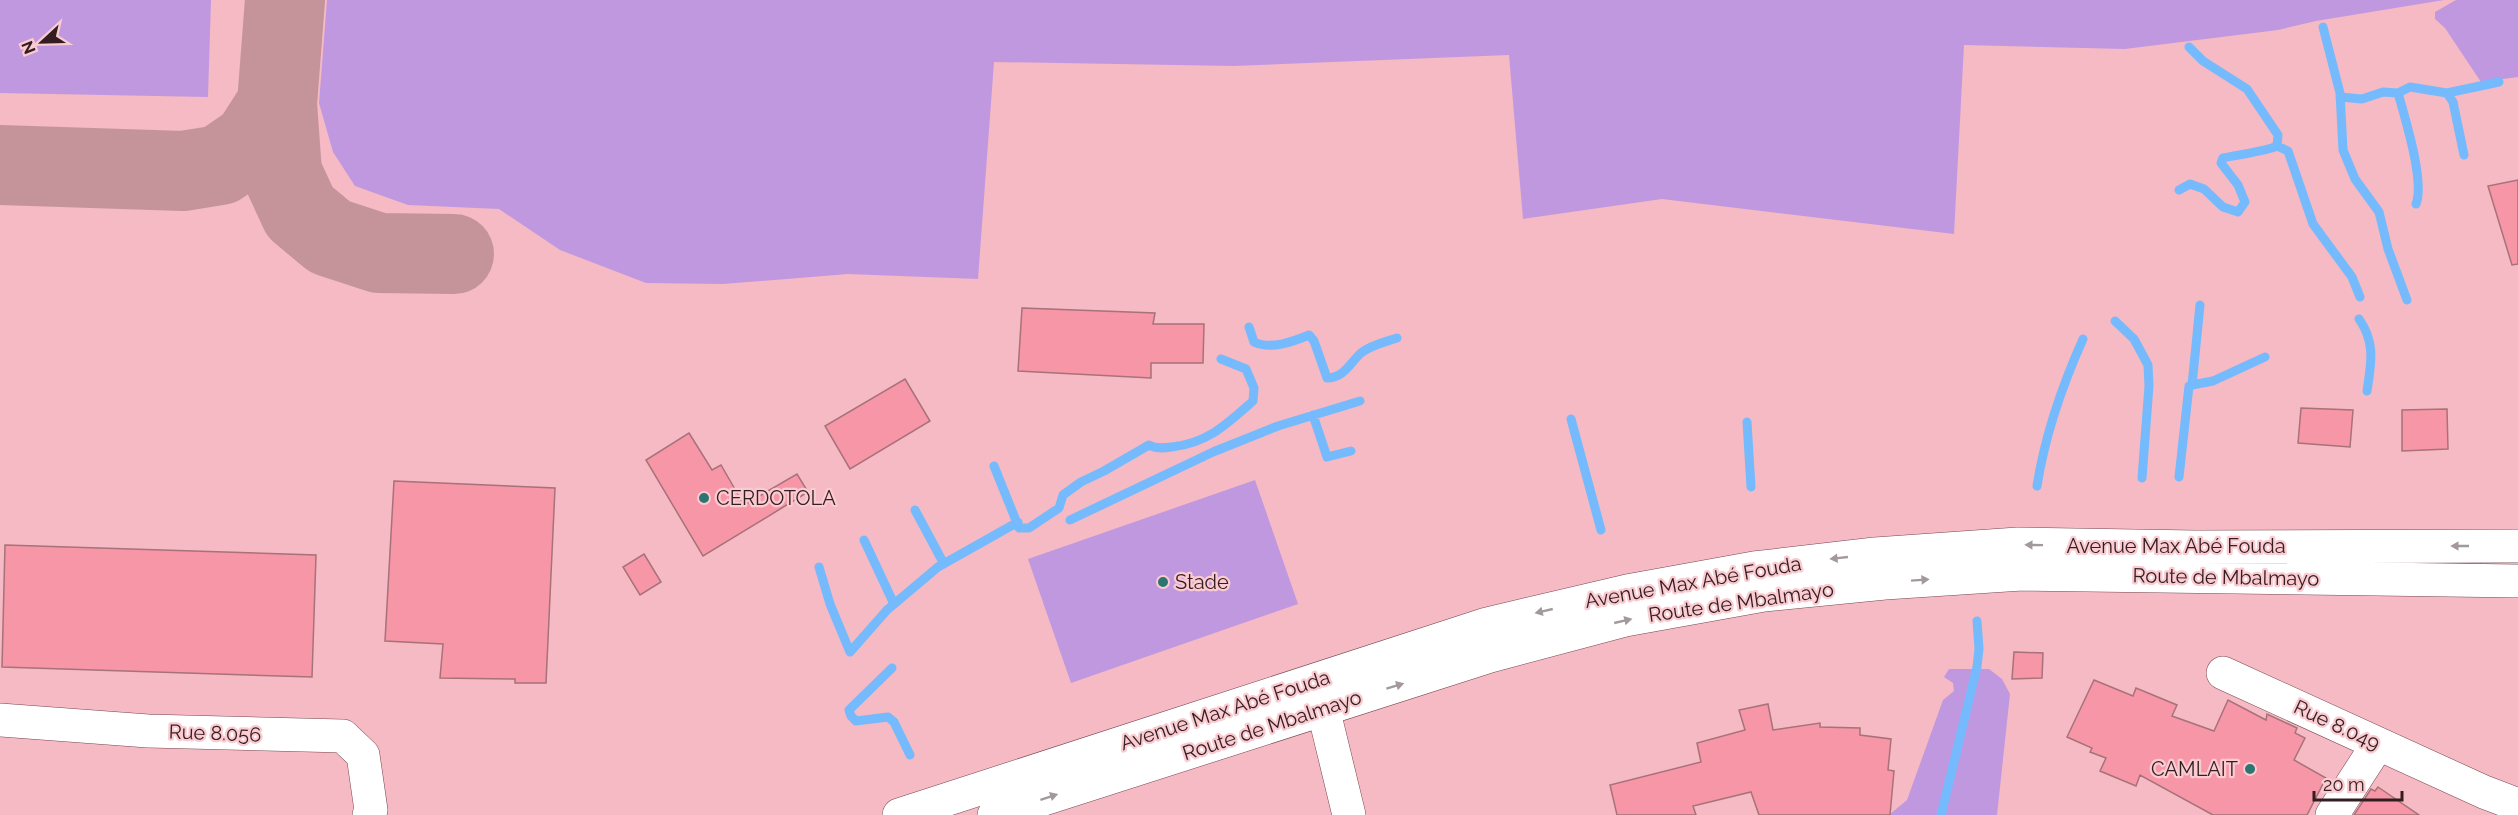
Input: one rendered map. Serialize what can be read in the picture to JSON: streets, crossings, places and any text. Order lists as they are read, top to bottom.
{
  "streets": {
    "main road": [
      "Avenue Max Abé Fouda",
      "Route de Mbalmayo",
      "Rue 8.049",
      "Rue 8.056"
    ]
  },
  "one_way": ["Avenue Max Abé Fouda", "Route de Mbalmayo"],
  "places": ["CERDOTOLA", "Stade", "CAMLAIT"],
  "scale_bar": "20 m",
  "north": "left"
}
